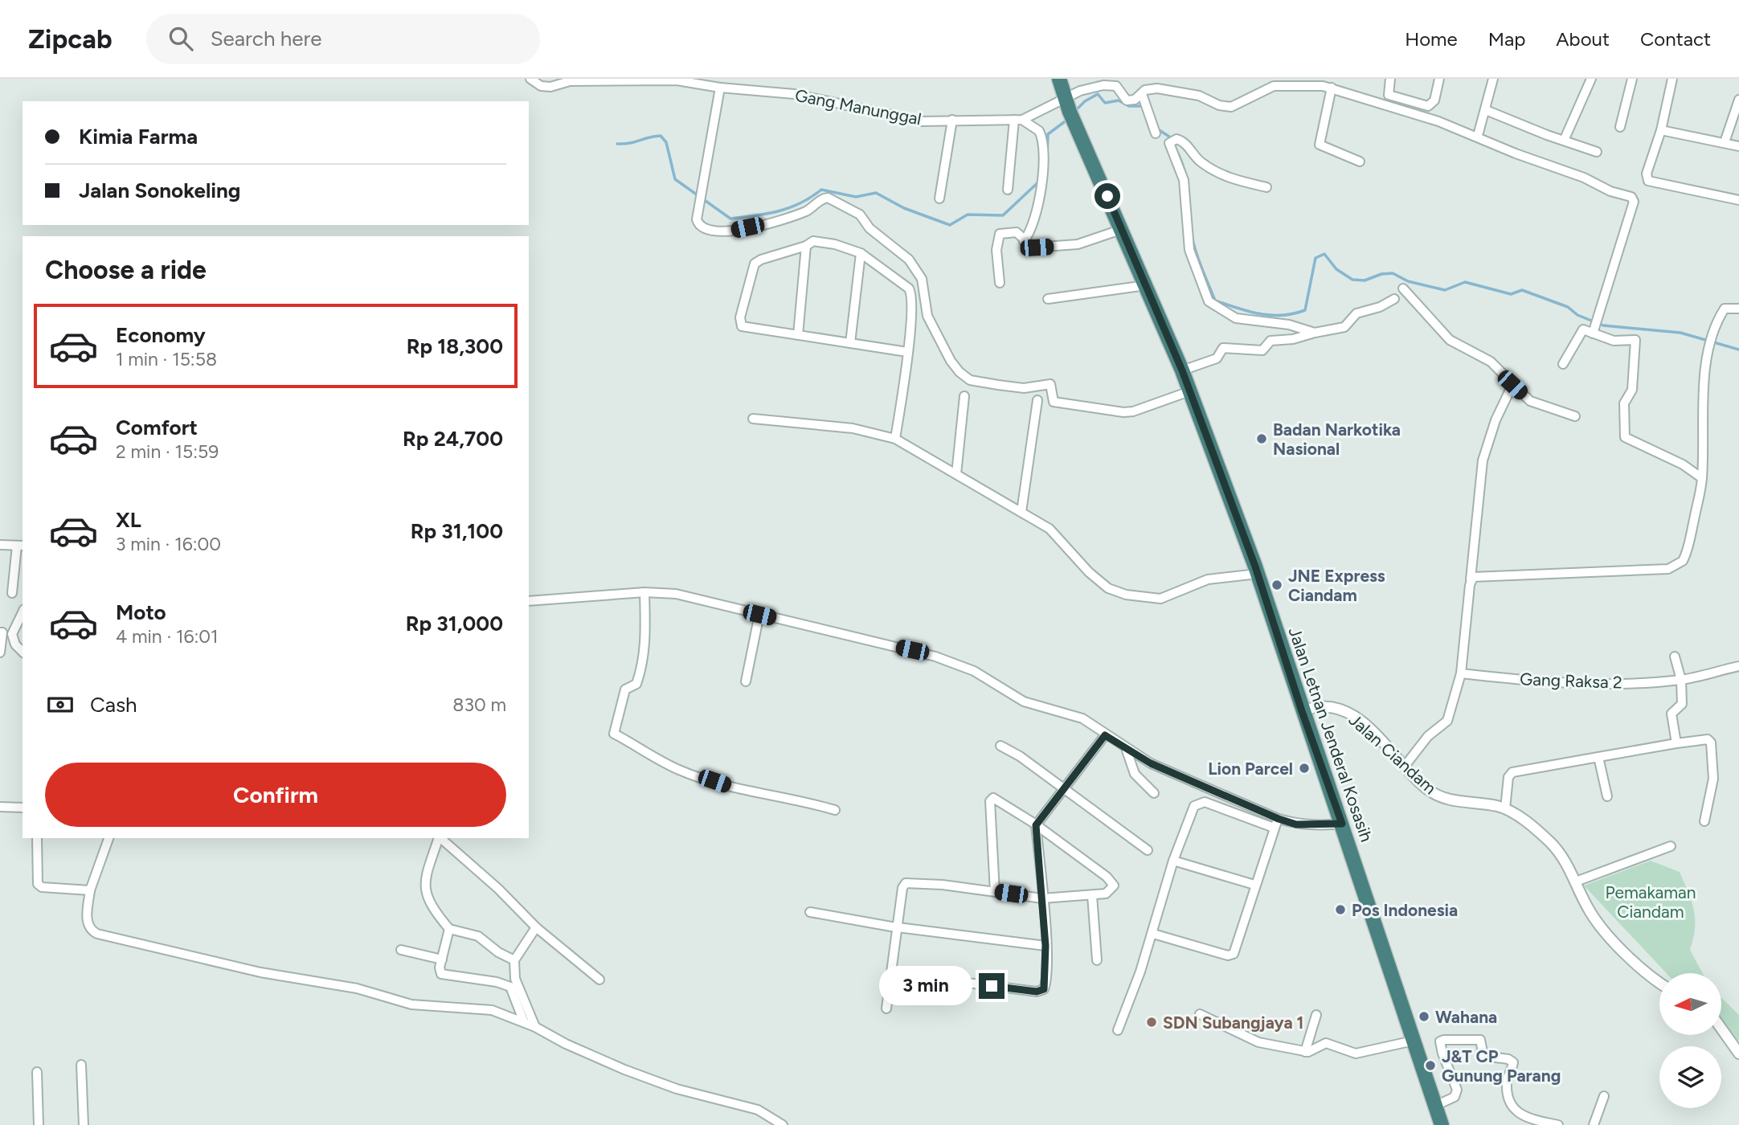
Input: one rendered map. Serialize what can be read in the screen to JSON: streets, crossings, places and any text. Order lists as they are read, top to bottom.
{
  "streets": {
    "highway": ["Jalan Letnan Jenderal Kosasih"],
    "street": ["Gang Manunggal", "Gang Raksa 2", "Jalan Ciandam"]
  },
  "crossings": [
    ["Jalan Letnan Jenderal Kosasih", "Jalan Ciandam"]
  ],
  "parks": ["Pemakaman Ciandam"],
  "places": [
    "Badan Narkotika Nasional",
    "JNE Express Ciandam",
    "Lion Parcel",
    "Pos Indonesia",
    "Wahana",
    "SDN Subangjaya 1",
    "J&T CP Gunung Parang"
  ],
  "north": "left",
  "page": {
    "header": "Zipcab",
    "search": "Search here",
    "nav": [
      "Home",
      "Map",
      "About",
      "Contact"
    ],
    "banner": ["Kimia Farma", "Jalan Sonokeling"],
    "heading": "Choose a ride",
    "list": [
      {
        "name": "Economy",
        "note": "1 min · 15:58",
        "value": "Rp 18,300"
      },
      {
        "name": "Comfort",
        "note": "2 min · 15:59",
        "value": "Rp 24,700"
      },
      {
        "name": "XL",
        "note": "3 min · 16:00",
        "value": "Rp 31,100"
      },
      {
        "name": "Moto",
        "note": "4 min · 16:01",
        "value": "Rp 31,000"
      }
    ],
    "pay": ["Cash", "830 m"],
    "buttons": "Confirm",
    "bubble": "3 min"
  }
}
